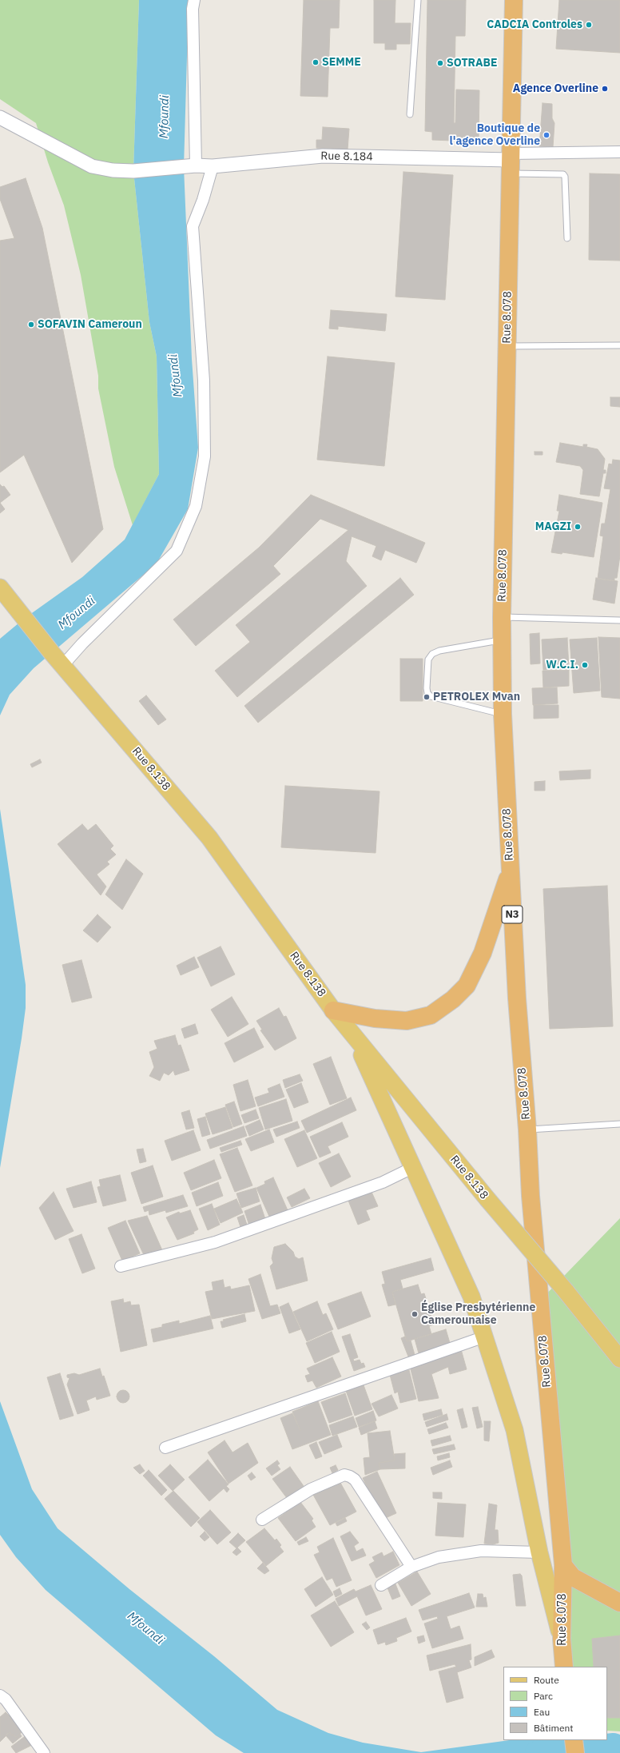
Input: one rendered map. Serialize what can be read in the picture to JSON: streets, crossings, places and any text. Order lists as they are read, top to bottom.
{
  "streets": {
    "highway": ["Rue 8.078", "N3"],
    "main road": ["Rue 8.138"],
    "street": ["Rue 8.184"]
  },
  "crossings": [
    ["Rue 8.184", "Rue 8.078"]
  ],
  "water": ["Mfoundi"],
  "places": [
    "CADCIA Controles",
    "SEMME",
    "SOTRABE",
    "Agence Overline",
    "Boutique de l'agence Overline",
    "SOFAVIN Cameroun",
    "MAGZI",
    "W.C.I.",
    "PETROLEX Mvan",
    "Église Presbytérienne Camerounaise"
  ],
  "legend": [
    "Route",
    "Parc",
    "Eau",
    "Bâtiment"
  ]
}
